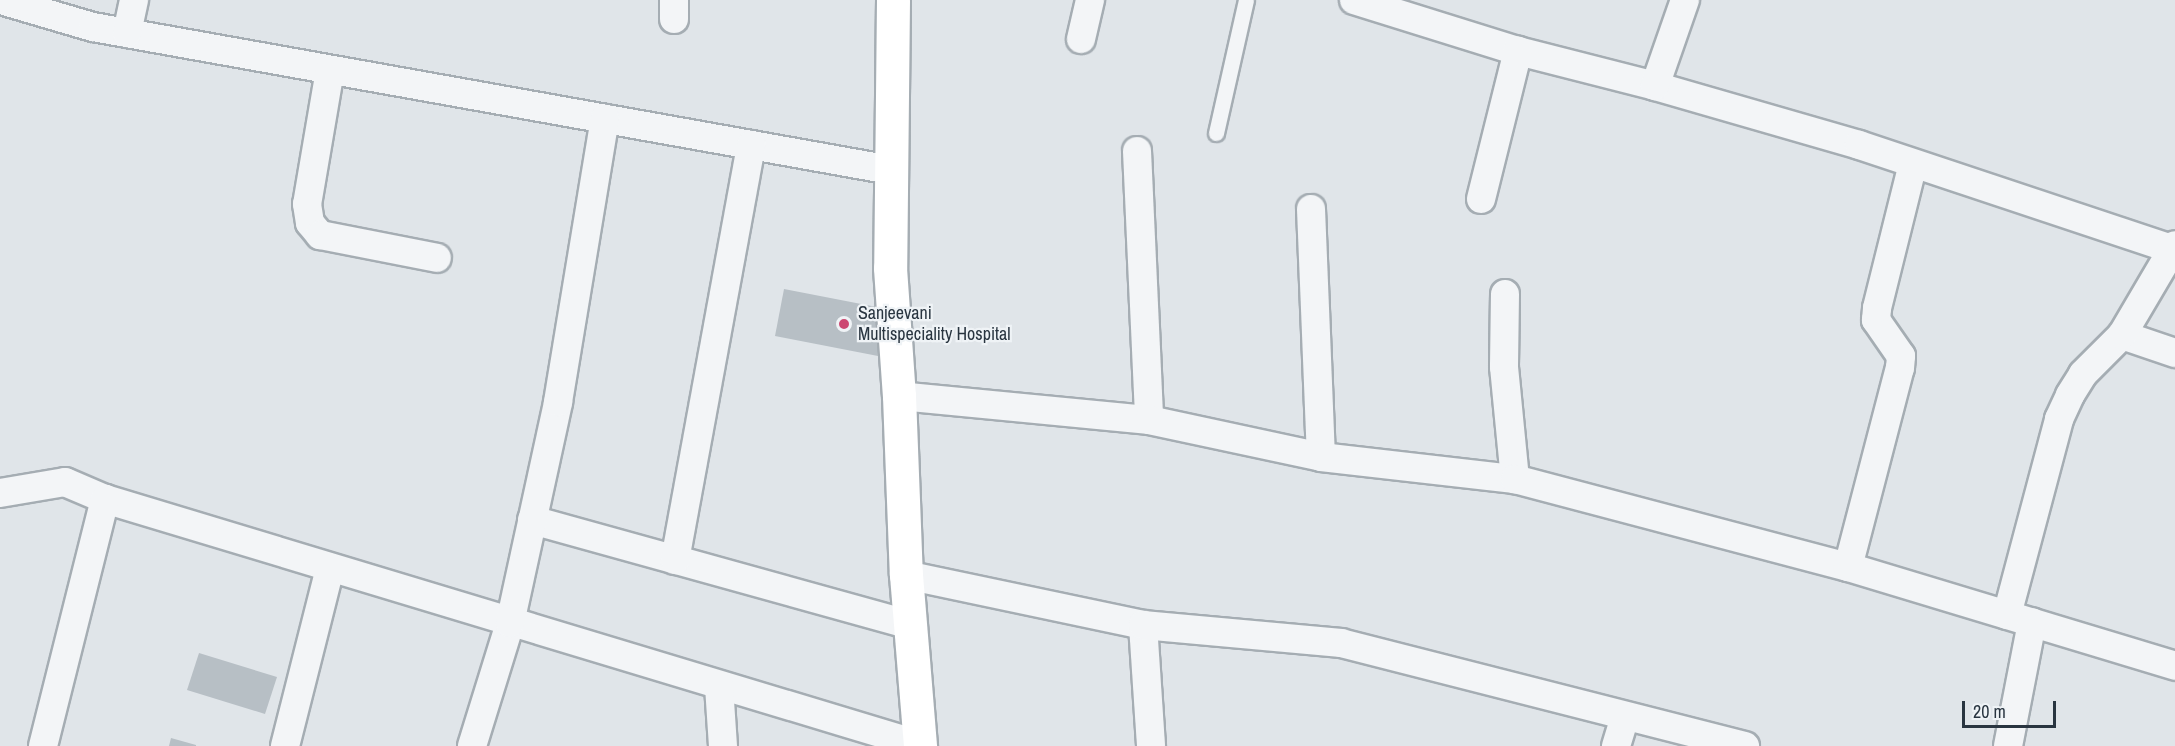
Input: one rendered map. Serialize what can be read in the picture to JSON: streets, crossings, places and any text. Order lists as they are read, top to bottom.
{
  "places": ["Sanjeevani Multispeciality Hospital"],
  "scale_bar": "20 m"
}
